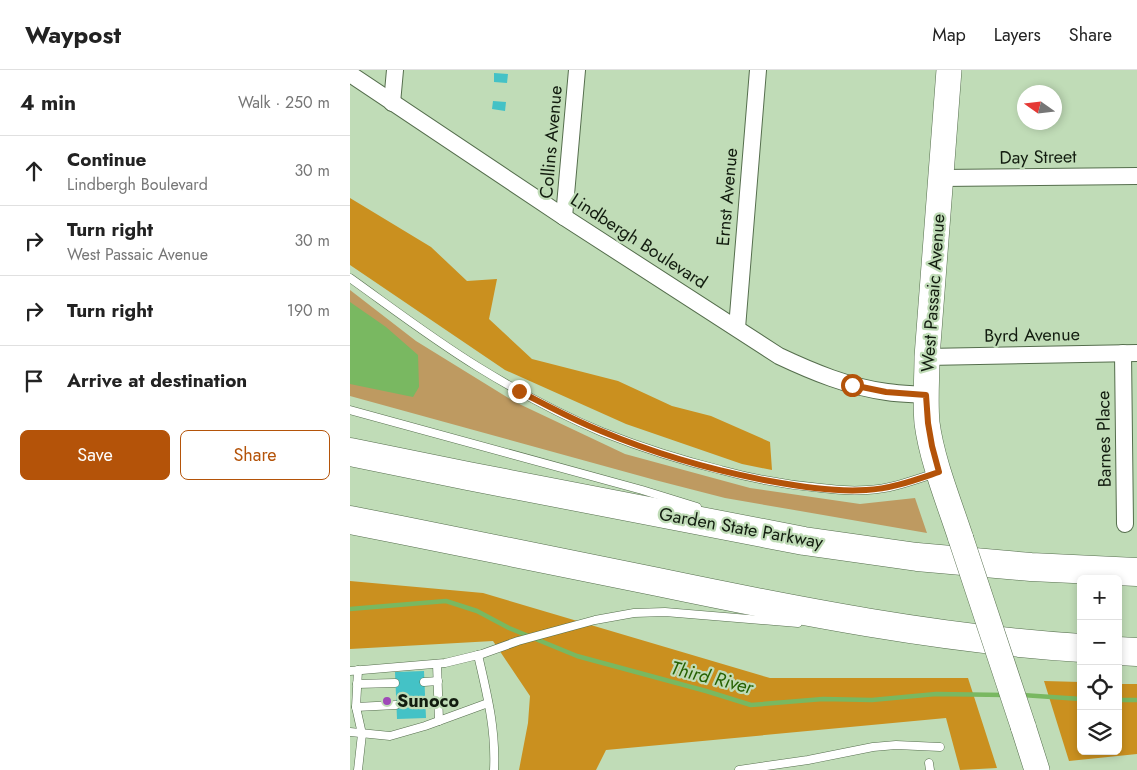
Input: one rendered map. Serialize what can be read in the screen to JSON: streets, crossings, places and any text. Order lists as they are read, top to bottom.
{
  "streets": {
    "highway": ["Garden State Parkway"],
    "main road": ["West Passaic Avenue"],
    "street": [
      "Collins Avenue",
      "Day Street",
      "Ernst Avenue",
      "Lindbergh Boulevard",
      "Byrd Avenue",
      "Barnes Place"
    ]
  },
  "crossings": [
    ["Collins Avenue", "Lindbergh Boulevard"],
    ["Day Street", "West Passaic Avenue"],
    ["Ernst Avenue", "Lindbergh Boulevard"],
    ["Lindbergh Boulevard", "West Passaic Avenue"],
    ["West Passaic Avenue", "Byrd Avenue"],
    ["Byrd Avenue", "Barnes Place"]
  ],
  "water": ["Third River"],
  "places": ["Sunoco"],
  "north": "left",
  "page": {
    "header": "Waypost",
    "nav": ["Map", "Layers", "Share"],
    "heading": ["4 min", "Walk · 250 m"],
    "list": [
      ["Continue", "Lindbergh Boulevard", "30 m"],
      ["Turn right", "West Passaic Avenue", "30 m"],
      ["Turn right", "190 m"],
      "Arrive at destination"
    ],
    "buttons": ["Save", "Share"],
    "map_buttons": ["+", "−"]
  }
}
